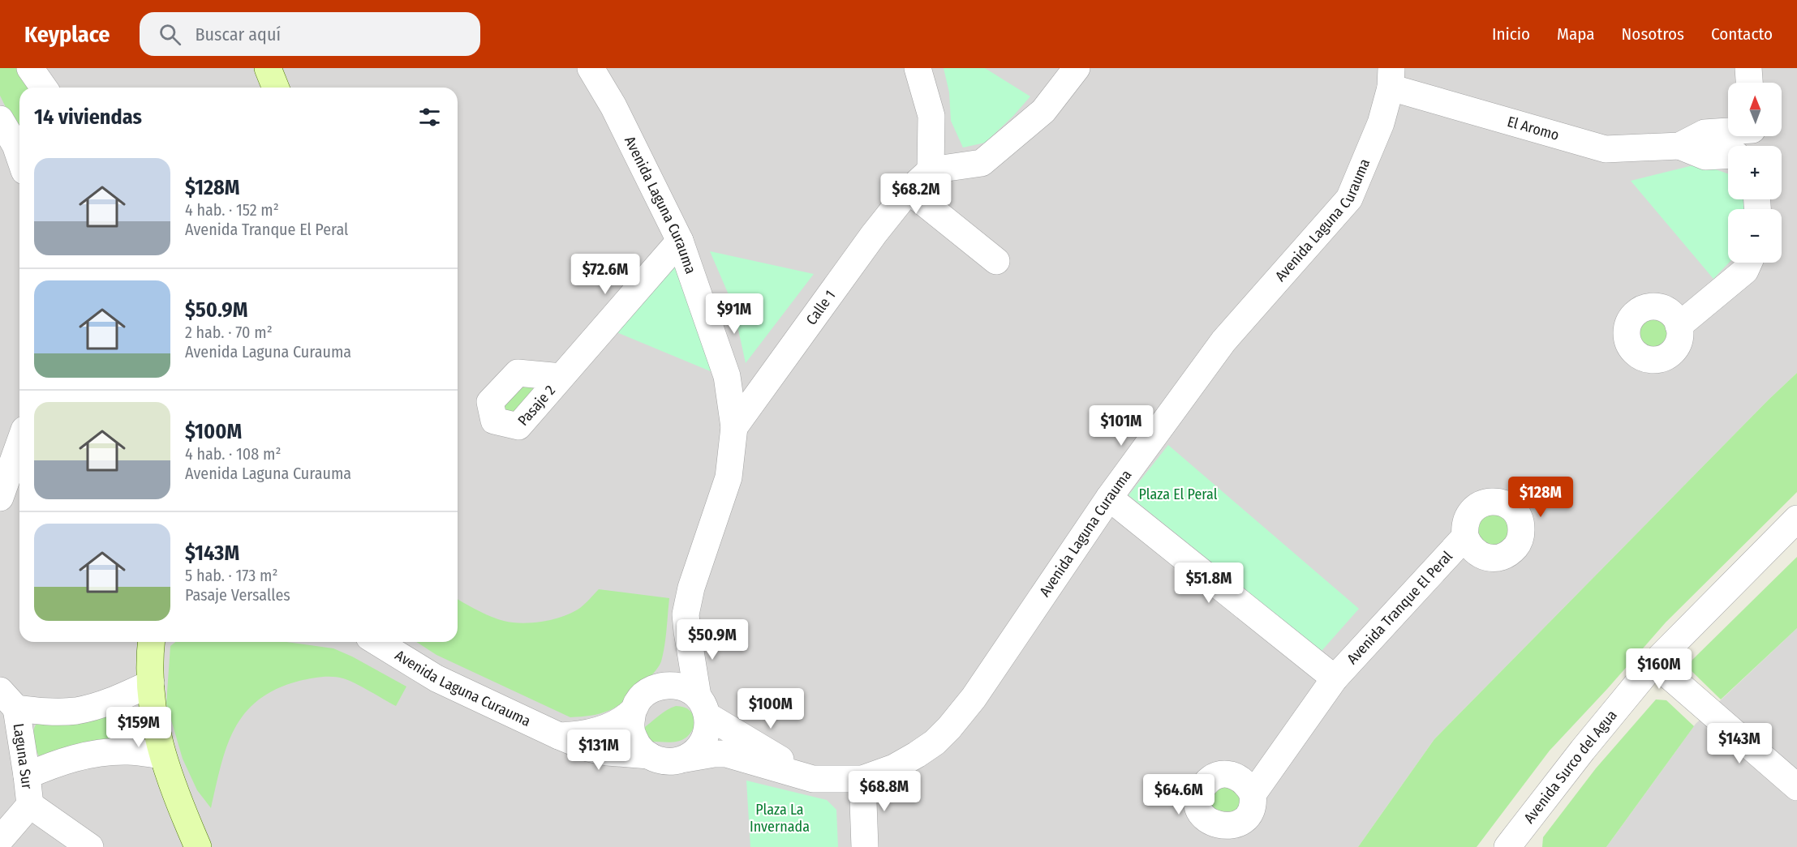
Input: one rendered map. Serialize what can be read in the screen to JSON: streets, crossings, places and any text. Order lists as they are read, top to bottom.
{
  "streets": {
    "street": [
      "El Aromo",
      "Avenida Laguna Curauma",
      "Calle 1",
      "Pasaje 2",
      "Avenida Tranque El Peral",
      "Laguna Sur",
      "Avenida Surco del Agua"
    ]
  },
  "crossings": [
    ["El Aromo", "Avenida Laguna Curauma"],
    ["Avenida Laguna Curauma", "Calle 1"],
    ["Avenida Laguna Curauma", "Pasaje 2"]
  ],
  "parks": ["Plaza El Peral", "Plaza La Invernada"],
  "north": "top",
  "page": {
    "header": "Keyplace",
    "search": "Buscar aquí",
    "nav": [
      "Inicio",
      "Mapa",
      "Nosotros",
      "Contacto"
    ],
    "map_buttons": ["+", "−"],
    "heading": "14 viviendas",
    "list": [
      {
        "name": "$128M",
        "note": "4 hab. · 152 m² · Avenida Tranque El Peral"
      },
      {
        "name": "$50.9M",
        "note": "2 hab. · 70 m² · Avenida Laguna Curauma"
      },
      {
        "name": "$100M",
        "note": "4 hab. · 108 m² · Avenida Laguna Curauma"
      },
      {
        "name": "$143M",
        "note": "5 hab. · 173 m² · Pasaje Versalles"
      }
    ],
    "price": [
      "$68.2M",
      "$72.6M",
      "$91M",
      "$101M",
      "$128M",
      "$51.8M",
      "$50.9M",
      "$160M",
      "$100M",
      "$159M",
      "$143M",
      "$131M",
      "$68.8M",
      "$64.6M"
    ]
  }
}
